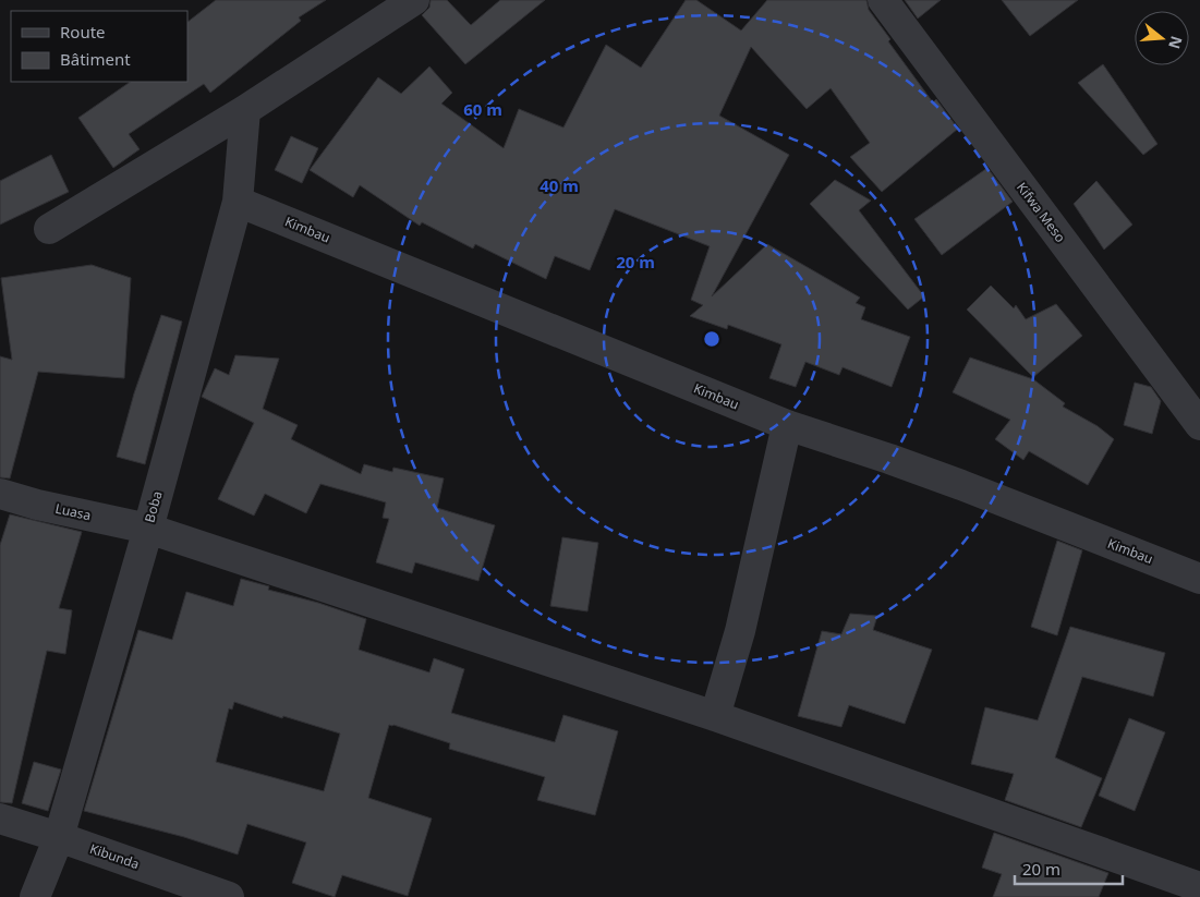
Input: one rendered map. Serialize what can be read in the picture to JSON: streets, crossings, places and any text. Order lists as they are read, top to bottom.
{
  "streets": {
    "street": [
      "Kifwa Meso",
      "Kimbau",
      "Boba",
      "Luasa",
      "Kibunda"
    ]
  },
  "crossings": [
    ["Kimbau", "Boba"],
    ["Boba", "Luasa"],
    ["Boba", "Kibunda"]
  ],
  "legend": ["Route", "Bâtiment"],
  "scale_bar": "20 m",
  "north": "right",
  "rings": ["60 m", "40 m", "20 m"]
}
